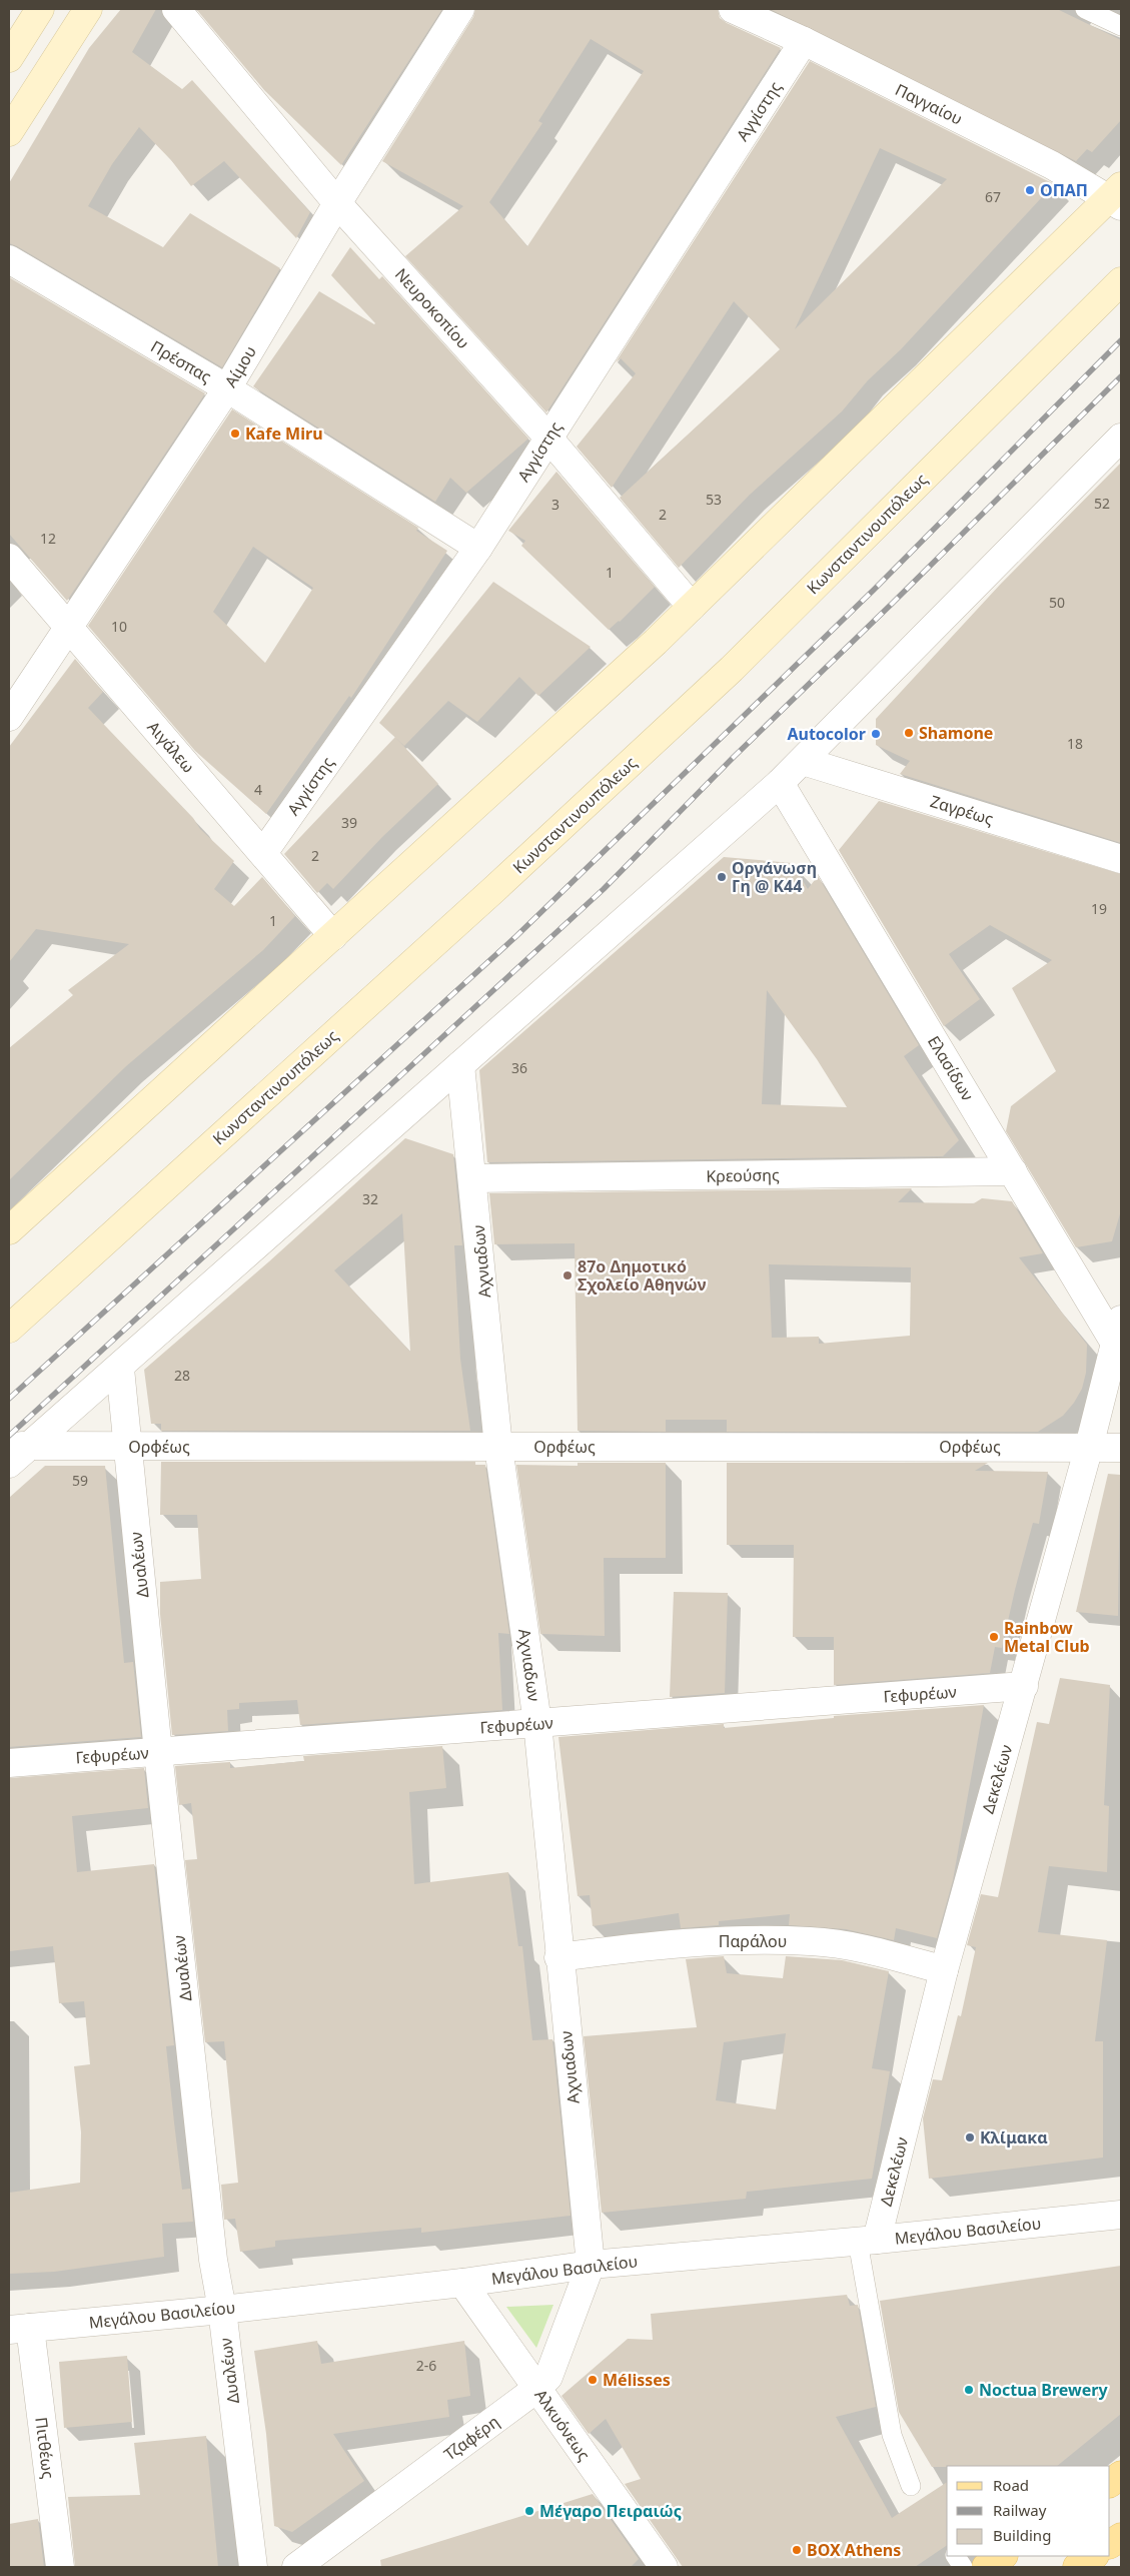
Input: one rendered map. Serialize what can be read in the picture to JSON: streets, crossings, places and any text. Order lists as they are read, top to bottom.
{
  "streets": {
    "main road": ["Κωνσταντινουπόλεως"],
    "street": [
      "Παγγαίου",
      "Αγγίστης",
      "Νευροκοπίου",
      "Πρέσπας",
      "Αίμου",
      "Αιγάλεω",
      "Ζαγρέως",
      "Ελασίδων",
      "Κρεούσης",
      "Αχνιαδων",
      "Ορφέως",
      "Δυαλέων",
      "Γεφυρέων",
      "Δεκελέων",
      "Παράλου",
      "Μεγάλου Βασιλείου",
      "Αλκυόνεως",
      "Τζαφέρη",
      "Πιτθέως"
    ]
  },
  "crossings": [
    ["Παγγαίου", "Αγγίστης"],
    ["Αγγίστης", "Νευροκοπίου"],
    ["Αγγίστης", "Πρέσπας"],
    ["Αγγίστης", "Αιγάλεω"],
    ["Νευροκοπίου", "Αίμου"],
    ["Πρέσπας", "Αίμου"],
    ["Αίμου", "Αιγάλεω"],
    ["Ελασίδων", "Κρεούσης"],
    ["Ελασίδων", "Δεκελέων"],
    ["Κρεούσης", "Αχνιαδων"],
    ["Αχνιαδων", "Ορφέως"],
    ["Αχνιαδων", "Γεφυρέων"],
    ["Αχνιαδων", "Παράλου"],
    ["Αχνιαδων", "Μεγάλου Βασιλείου"],
    ["Αχνιαδων", "Τζαφέρη"],
    ["Ορφέως", "Δυαλέων"],
    ["Ορφέως", "Δεκελέων"],
    ["Δυαλέων", "Γεφυρέων"],
    ["Δυαλέων", "Μεγάλου Βασιλείου"],
    ["Γεφυρέων", "Δεκελέων"],
    ["Δεκελέων", "Παράλου"],
    ["Δεκελέων", "Μεγάλου Βασιλείου"],
    ["Μεγάλου Βασιλείου", "Αλκυόνεως"],
    ["Μεγάλου Βασιλείου", "Τζαφέρη"],
    ["Μεγάλου Βασιλείου", "Πιτθέως"],
    ["Αλκυόνεως", "Τζαφέρη"]
  ],
  "places": [
    "ΟΠΑΠ",
    "Kafe Miru",
    "Shamone",
    "Autocolor",
    "Οργάνωση Γη @ Κ44",
    "87ο Δημοτικό Σχολείο Αθηνών",
    "Rainbow Metal Club",
    "Κλίμακα",
    "Mélisses",
    "Noctua Brewery",
    "Μέγαρο Πειραιώς",
    "BOX Athens"
  ],
  "house_numbers": [
    "67",
    "53",
    "52",
    "3",
    "2",
    "12",
    "1",
    "50",
    "10",
    "18",
    "4",
    "39",
    "2",
    "19",
    "1",
    "36",
    "32",
    "28",
    "59",
    "2-6"
  ],
  "legend": ["Road", "Railway", "Building"]
}
